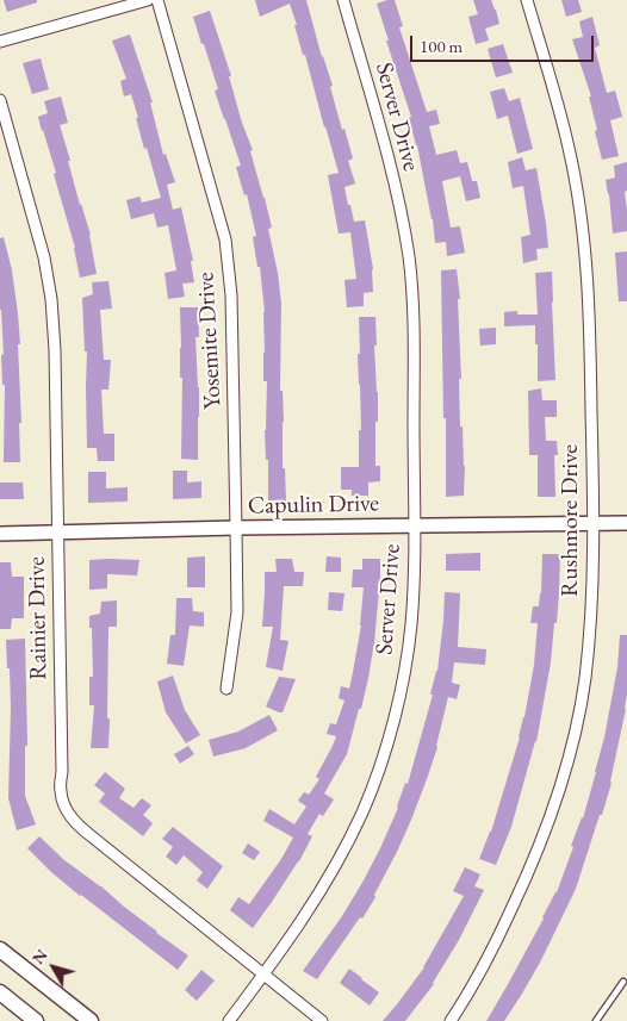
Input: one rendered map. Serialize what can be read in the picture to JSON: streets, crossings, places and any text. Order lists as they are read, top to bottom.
{
  "streets": {
    "street": [
      "Server Drive",
      "Yosemite Drive",
      "Capulin Drive",
      "Rushmore Drive",
      "Rainier Drive"
    ]
  },
  "crossings": [
    ["Server Drive", "Capulin Drive"],
    ["Server Drive", "Rainier Drive"],
    ["Yosemite Drive", "Capulin Drive"],
    ["Capulin Drive", "Rushmore Drive"],
    ["Capulin Drive", "Rainier Drive"]
  ],
  "scale_bar": "100 m",
  "north": "top left"
}
